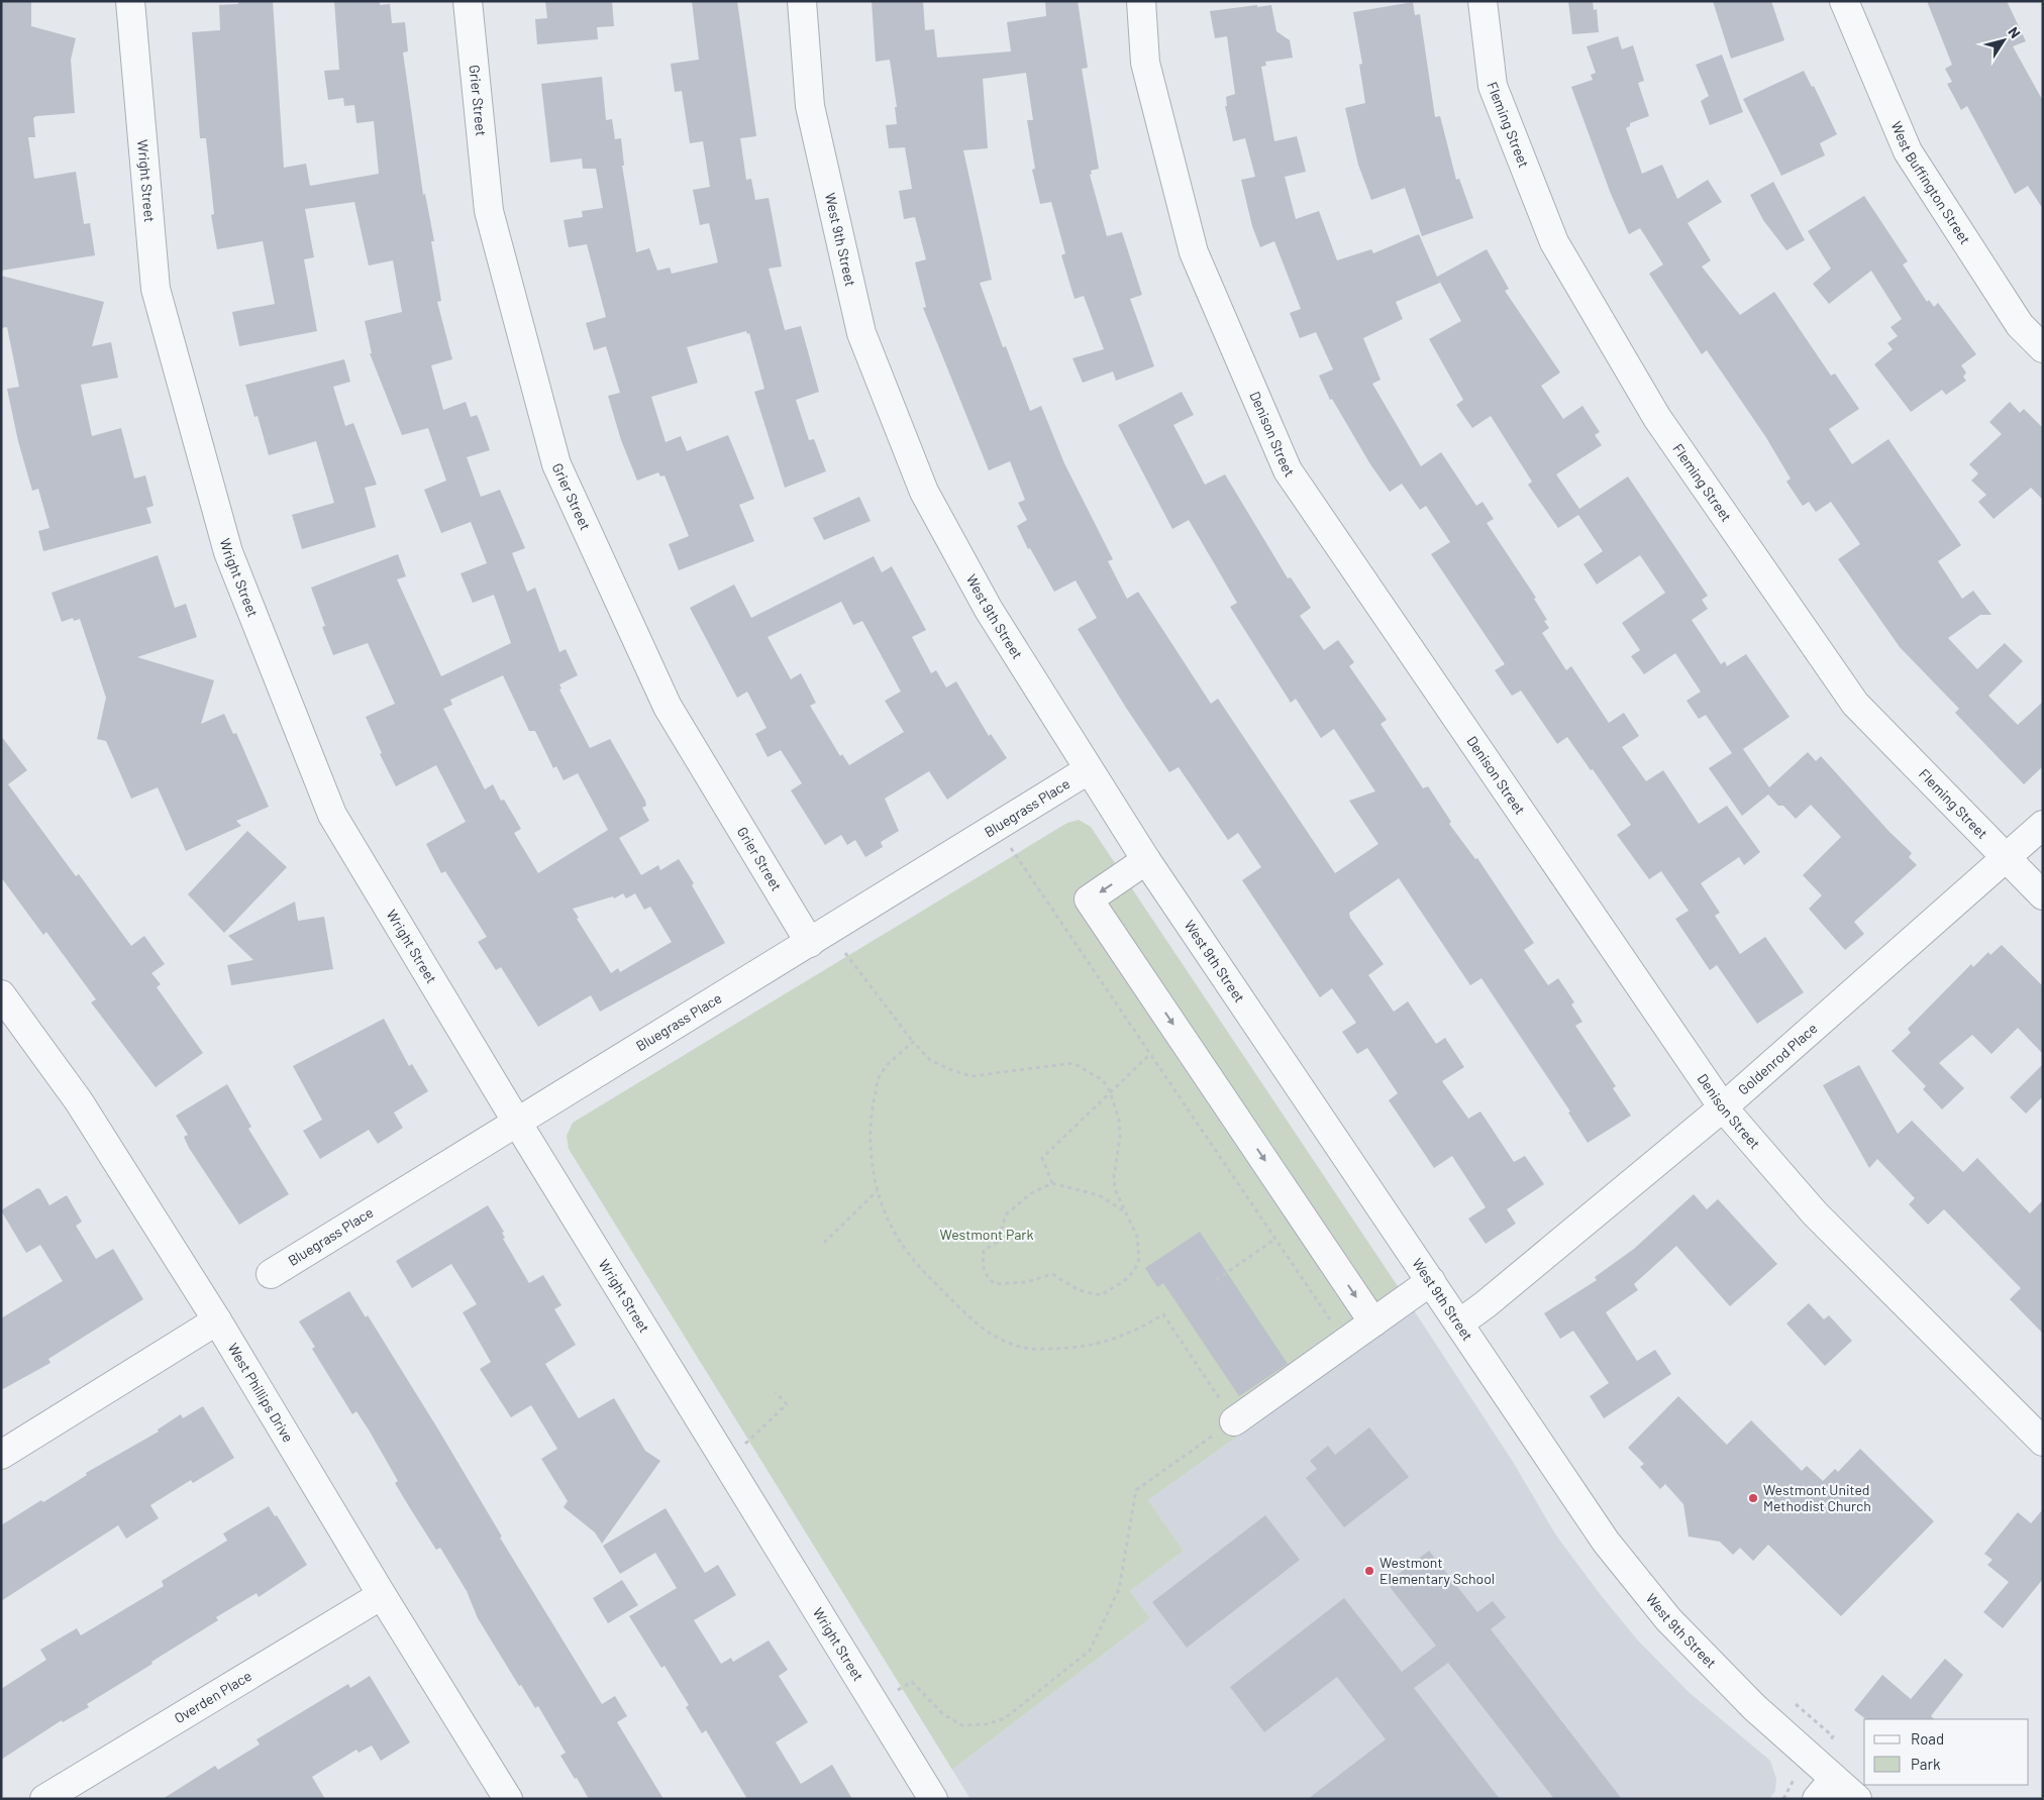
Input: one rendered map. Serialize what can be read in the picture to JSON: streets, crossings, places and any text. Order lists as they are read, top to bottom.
{
  "streets": {
    "street": [
      "Grier Street",
      "Fleming Street",
      "Wright Street",
      "West Buffington Street",
      "West 9th Street",
      "Denison Street",
      "Bluegrass Place",
      "Goldenrod Place",
      "West Phillips Drive",
      "Overden Place"
    ]
  },
  "crossings": [
    ["Grier Street", "Bluegrass Place"],
    ["Fleming Street", "Goldenrod Place"],
    ["Wright Street", "Bluegrass Place"],
    ["West 9th Street", "Bluegrass Place"],
    ["West 9th Street", "Goldenrod Place"],
    ["Denison Street", "Goldenrod Place"],
    ["West Phillips Drive", "Overden Place"]
  ],
  "parks": ["Westmont Park"],
  "places": ["Westmont United Methodist Church", "Westmont Elementary School"],
  "legend": ["Road", "Park"],
  "north": "top right"
}
